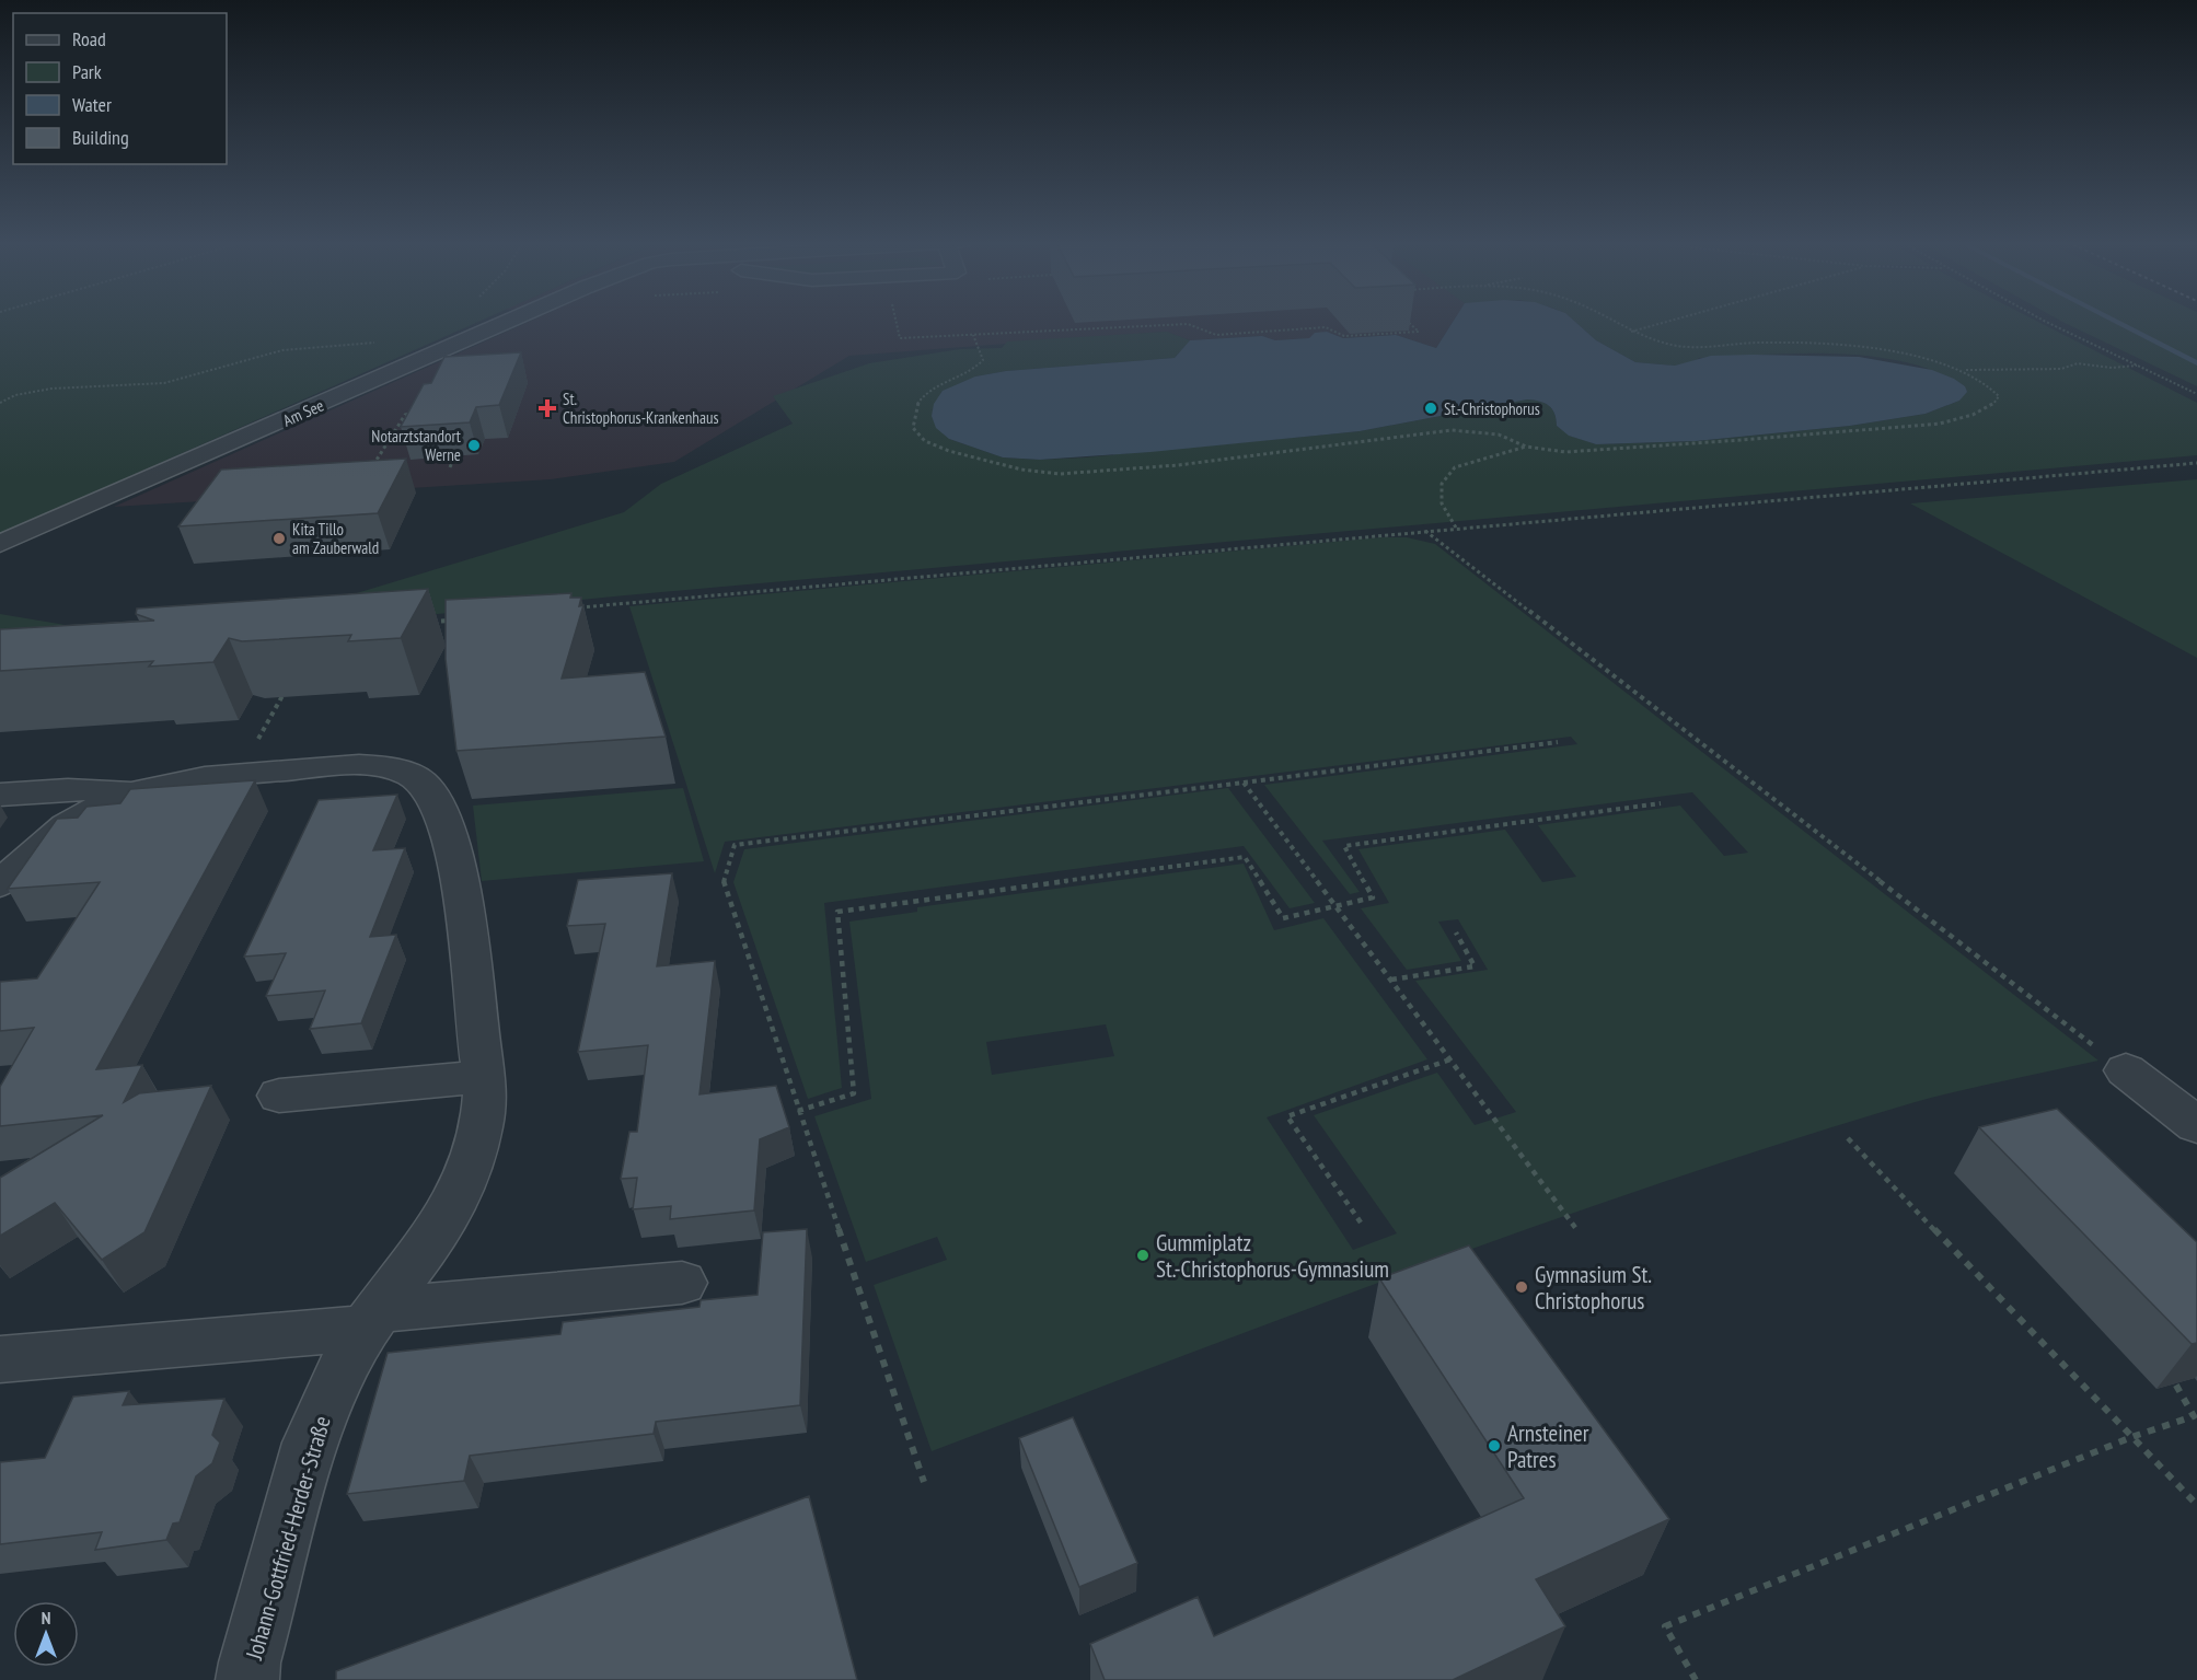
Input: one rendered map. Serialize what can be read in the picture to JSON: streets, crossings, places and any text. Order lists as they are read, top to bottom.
{
  "streets": {
    "street": ["Am See", "Johann-Gottfried-Herder-Straße"]
  },
  "places": {
    "health": ["St. Christophorus-Krankenhaus"],
    "other": [
      "St.-Christophorus",
      "Notarztstandort Werne",
      "Kita Tillo am Zauberwald",
      "Gummiplatz St.-Christophorus-Gymnasium",
      "Gymnasium St. Christophorus",
      "Arnsteiner Patres"
    ]
  },
  "legend": [
    "Road",
    "Park",
    "Water",
    "Building"
  ],
  "north": "top"
}
